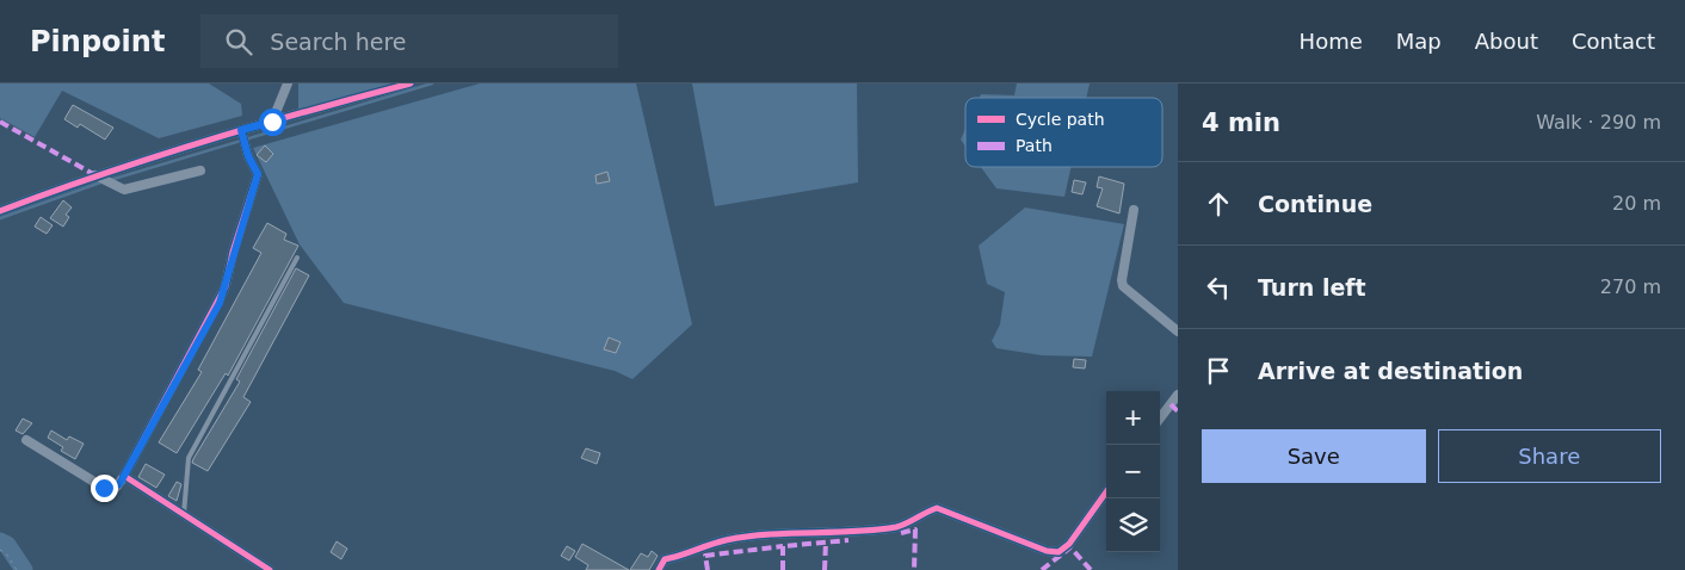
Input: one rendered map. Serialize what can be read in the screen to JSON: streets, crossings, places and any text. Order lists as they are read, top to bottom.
{
  "legend": ["Cycle path", "Path"],
  "page": {
    "header": "Pinpoint",
    "search": "Search here",
    "nav": [
      "Home",
      "Map",
      "About",
      "Contact"
    ],
    "heading": ["4 min", "Walk · 290 m"],
    "list": [
      ["Continue", "20 m"],
      ["Turn left", "270 m"],
      "Arrive at destination"
    ],
    "map_buttons": ["+", "−"],
    "buttons": ["Save", "Share"]
  }
}
